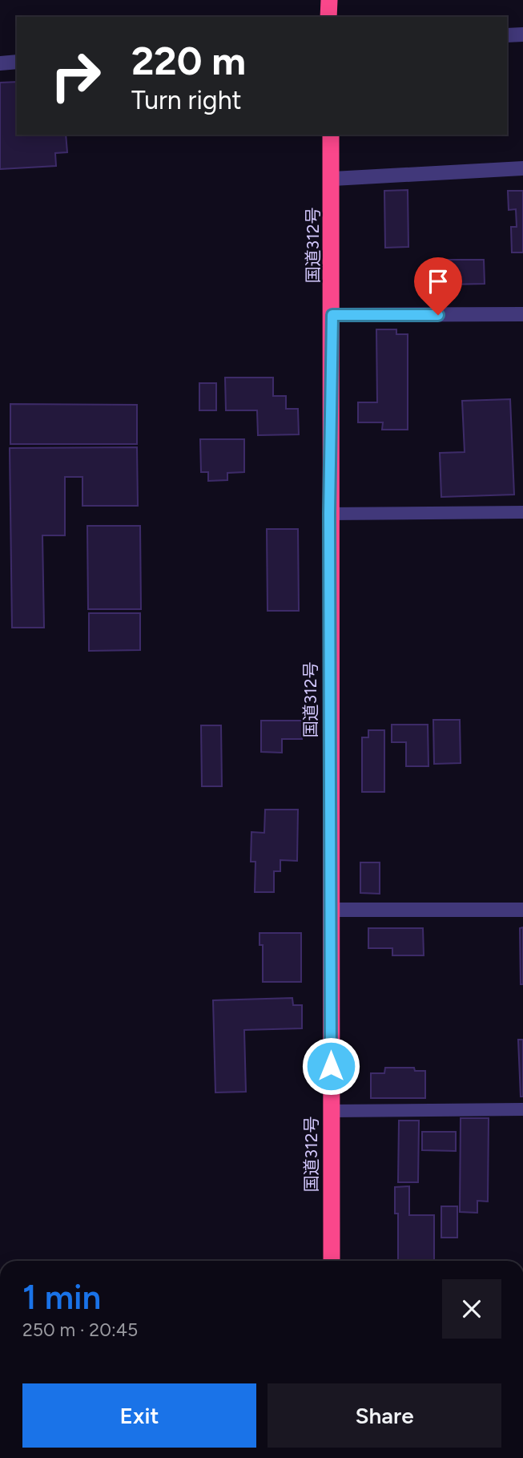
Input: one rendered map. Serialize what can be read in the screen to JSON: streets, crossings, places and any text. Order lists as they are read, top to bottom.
{
  "streets": {
    "highway": ["国道312号"]
  },
  "page": {
    "turn": ["220 m", "Turn right"],
    "heading": ["1 min", "250 m · 20:45"],
    "buttons": ["Exit", "Share"]
  }
}
